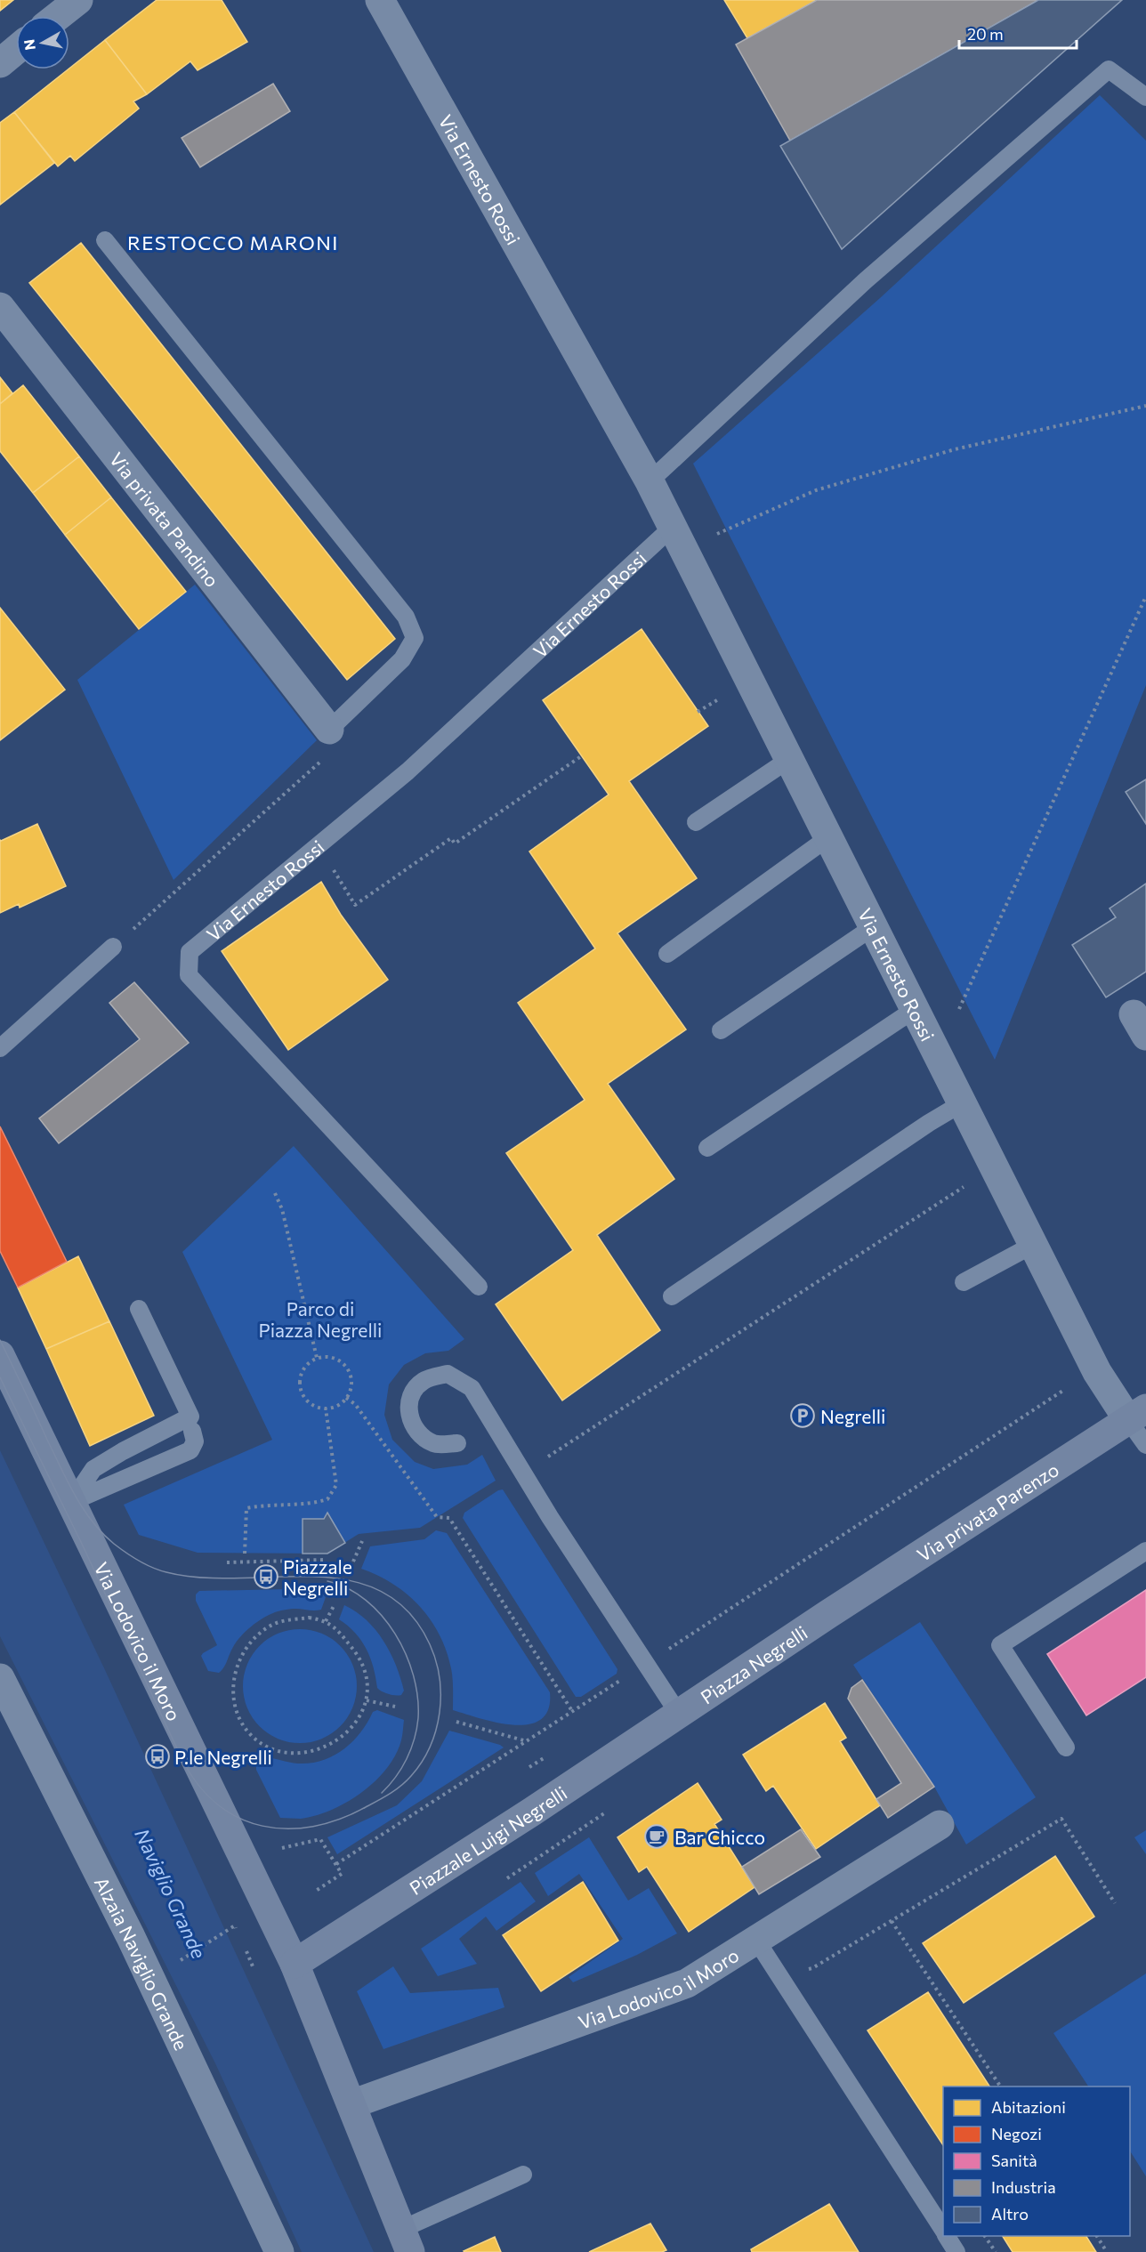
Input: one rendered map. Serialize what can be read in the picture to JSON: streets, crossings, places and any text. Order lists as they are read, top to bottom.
{
  "streets": {
    "street": [
      "Via Ernesto Rossi",
      "Via privata Pandino",
      "Via privata Parenzo",
      "Via Lodovico il Moro",
      "Piazza Negrelli",
      "Piazzale Luigi Negrelli",
      "Alzaia Naviglio Grande"
    ]
  },
  "crossings": [
    ["Via Ernesto Rossi", "Via privata Parenzo"],
    ["Via privata Parenzo", "Piazza Negrelli"],
    ["Via Lodovico il Moro", "Piazzale Luigi Negrelli"],
    ["Piazza Negrelli", "Piazzale Luigi Negrelli"]
  ],
  "districts": ["RESTOCCO MARONI"],
  "water": ["Naviglio Grande"],
  "parks": ["Parco di Piazza Negrelli"],
  "places": {
    "parking": ["Negrelli"],
    "bus stop": ["Piazzale Negrelli", "P.le Negrelli"],
    "cafe": ["Bar Chicco"]
  },
  "legend": [
    "Abitazioni",
    "Negozi",
    "Sanità",
    "Industria",
    "Altro"
  ],
  "scale_bar": "20 m",
  "north": "left"
}
